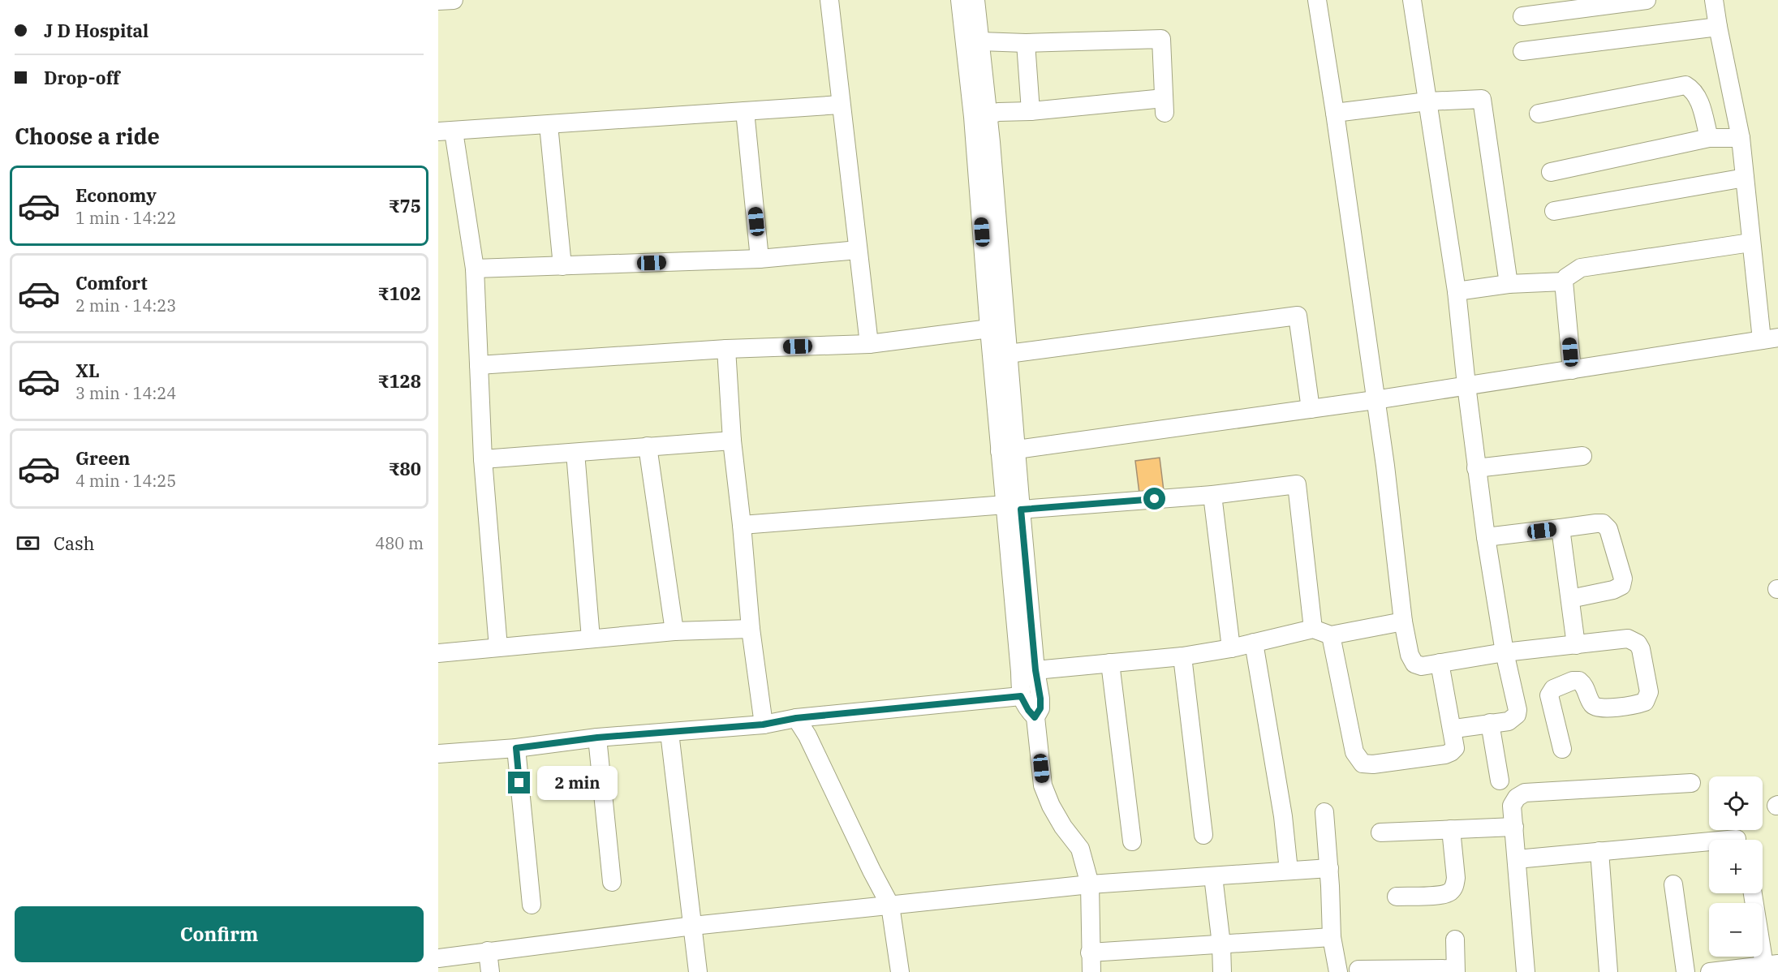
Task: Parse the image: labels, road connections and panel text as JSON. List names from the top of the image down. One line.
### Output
{"page":{"banner":["J D Hospital","Drop-off"],"heading":"Choose a ride","list":[{"name":"Economy","note":"1 min · 14:22","value":"₹75"},{"name":"Comfort","note":"2 min · 14:23","value":"₹102"},{"name":"XL","note":"3 min · 14:24","value":"₹128"},{"name":"Green","note":"4 min · 14:25","value":"₹80"}],"pay":["Cash","480 m"],"bubble":"2 min","map_buttons":["+","−"],"buttons":"Confirm"}}
